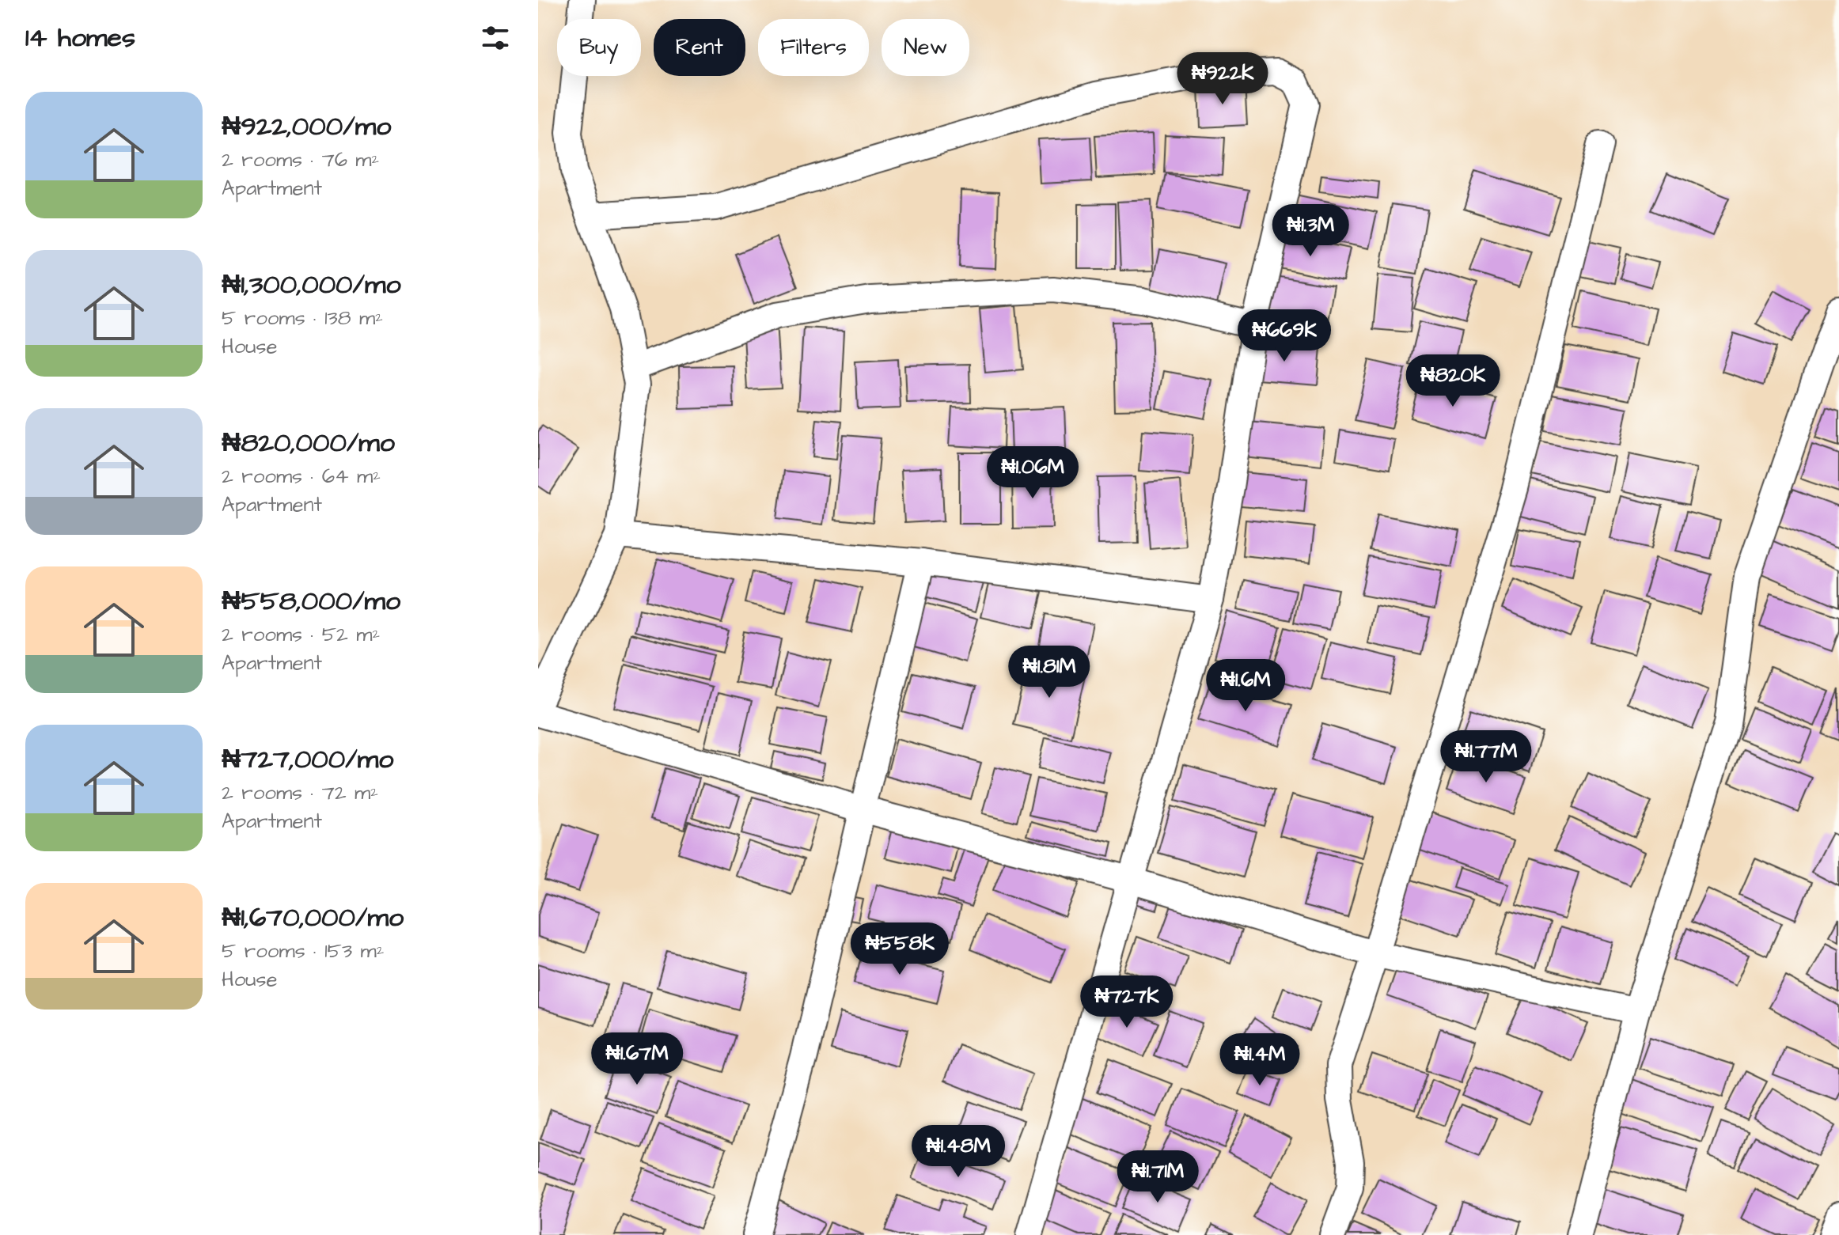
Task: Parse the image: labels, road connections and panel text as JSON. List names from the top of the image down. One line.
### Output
{"page":{"heading":"14 homes","chip":["Buy","Rent","Filters","New"],"price":["₦922K","₦1.3M","₦669K","₦820K","₦1.06M","₦1.81M","₦1.6M","₦1.77M","₦558K","₦727K","₦1.67M","₦1.4M","₦1.48M","₦1.71M"],"list":[{"name":"₦922,000/mo","note":"2 rooms · 76 m² · Apartment"},{"name":"₦1,300,000/mo","note":"5 rooms · 138 m² · House"},{"name":"₦820,000/mo","note":"2 rooms · 64 m² · Apartment"},{"name":"₦558,000/mo","note":"2 rooms · 52 m² · Apartment"},{"name":"₦727,000/mo","note":"2 rooms · 72 m² · Apartment"},{"name":"₦1,670,000/mo","note":"5 rooms · 153 m² · House"}]}}
